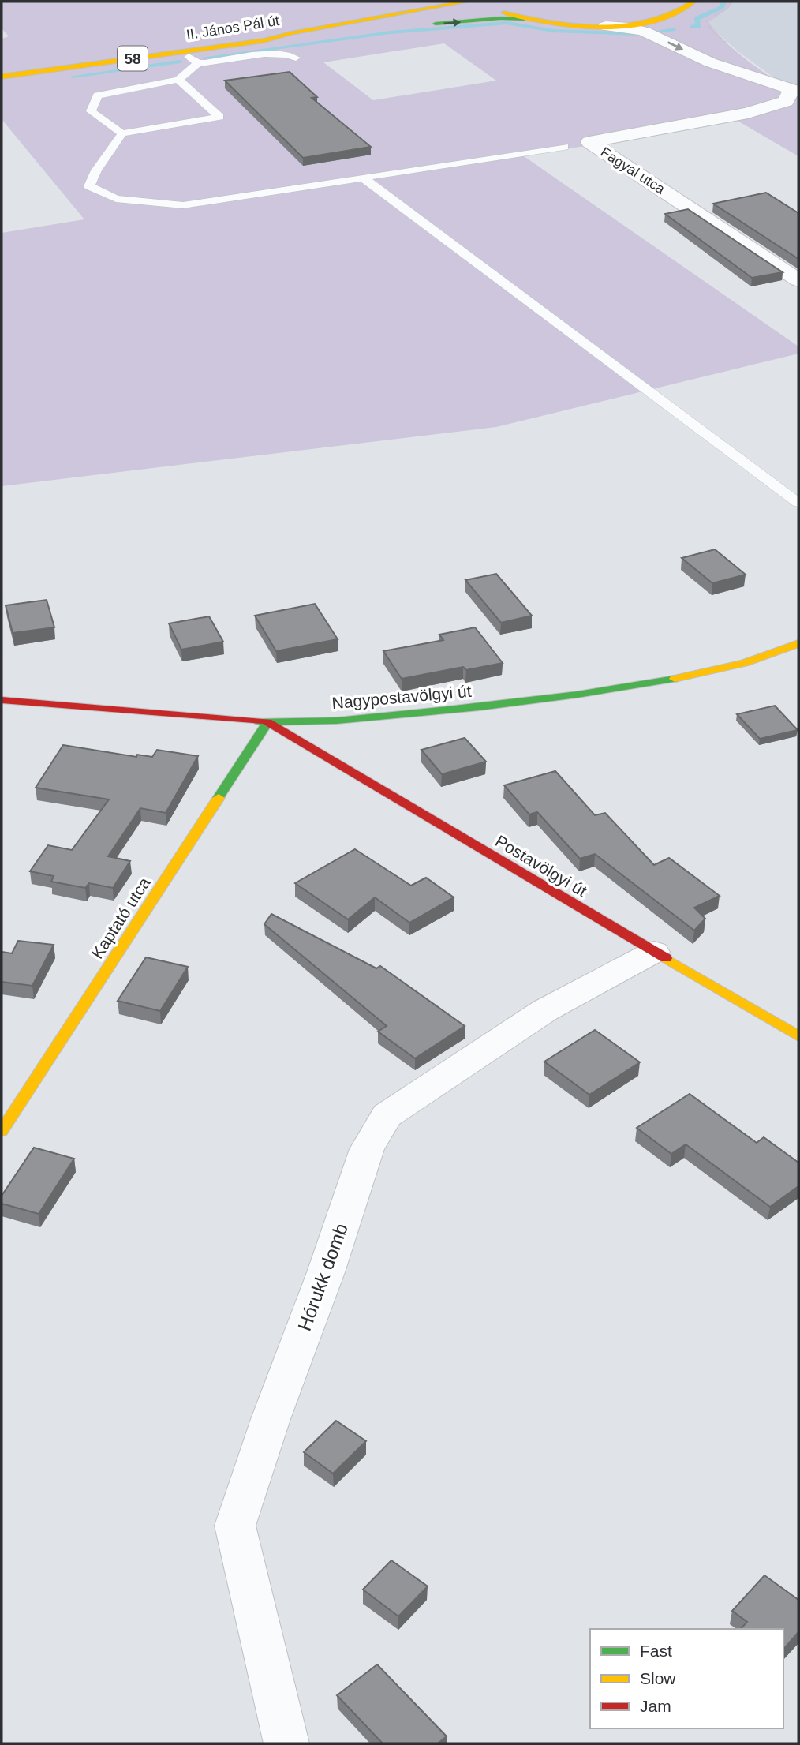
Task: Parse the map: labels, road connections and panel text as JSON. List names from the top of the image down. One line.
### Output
{"streets":{"street":["II. János Pál út","58","Fagyal utca","Nagypostavölgyi út","Postavölgyi út","Kaptató utca","Hórukk domb"]},"crossings":[["II. János Pál út","58"],["Nagypostavölgyi út","Postavölgyi út"],["Nagypostavölgyi út","Kaptató utca"],["Postavölgyi út","Kaptató utca"],["Postavölgyi út","Hórukk domb"]],"legend":["Fast","Slow","Jam"]}
